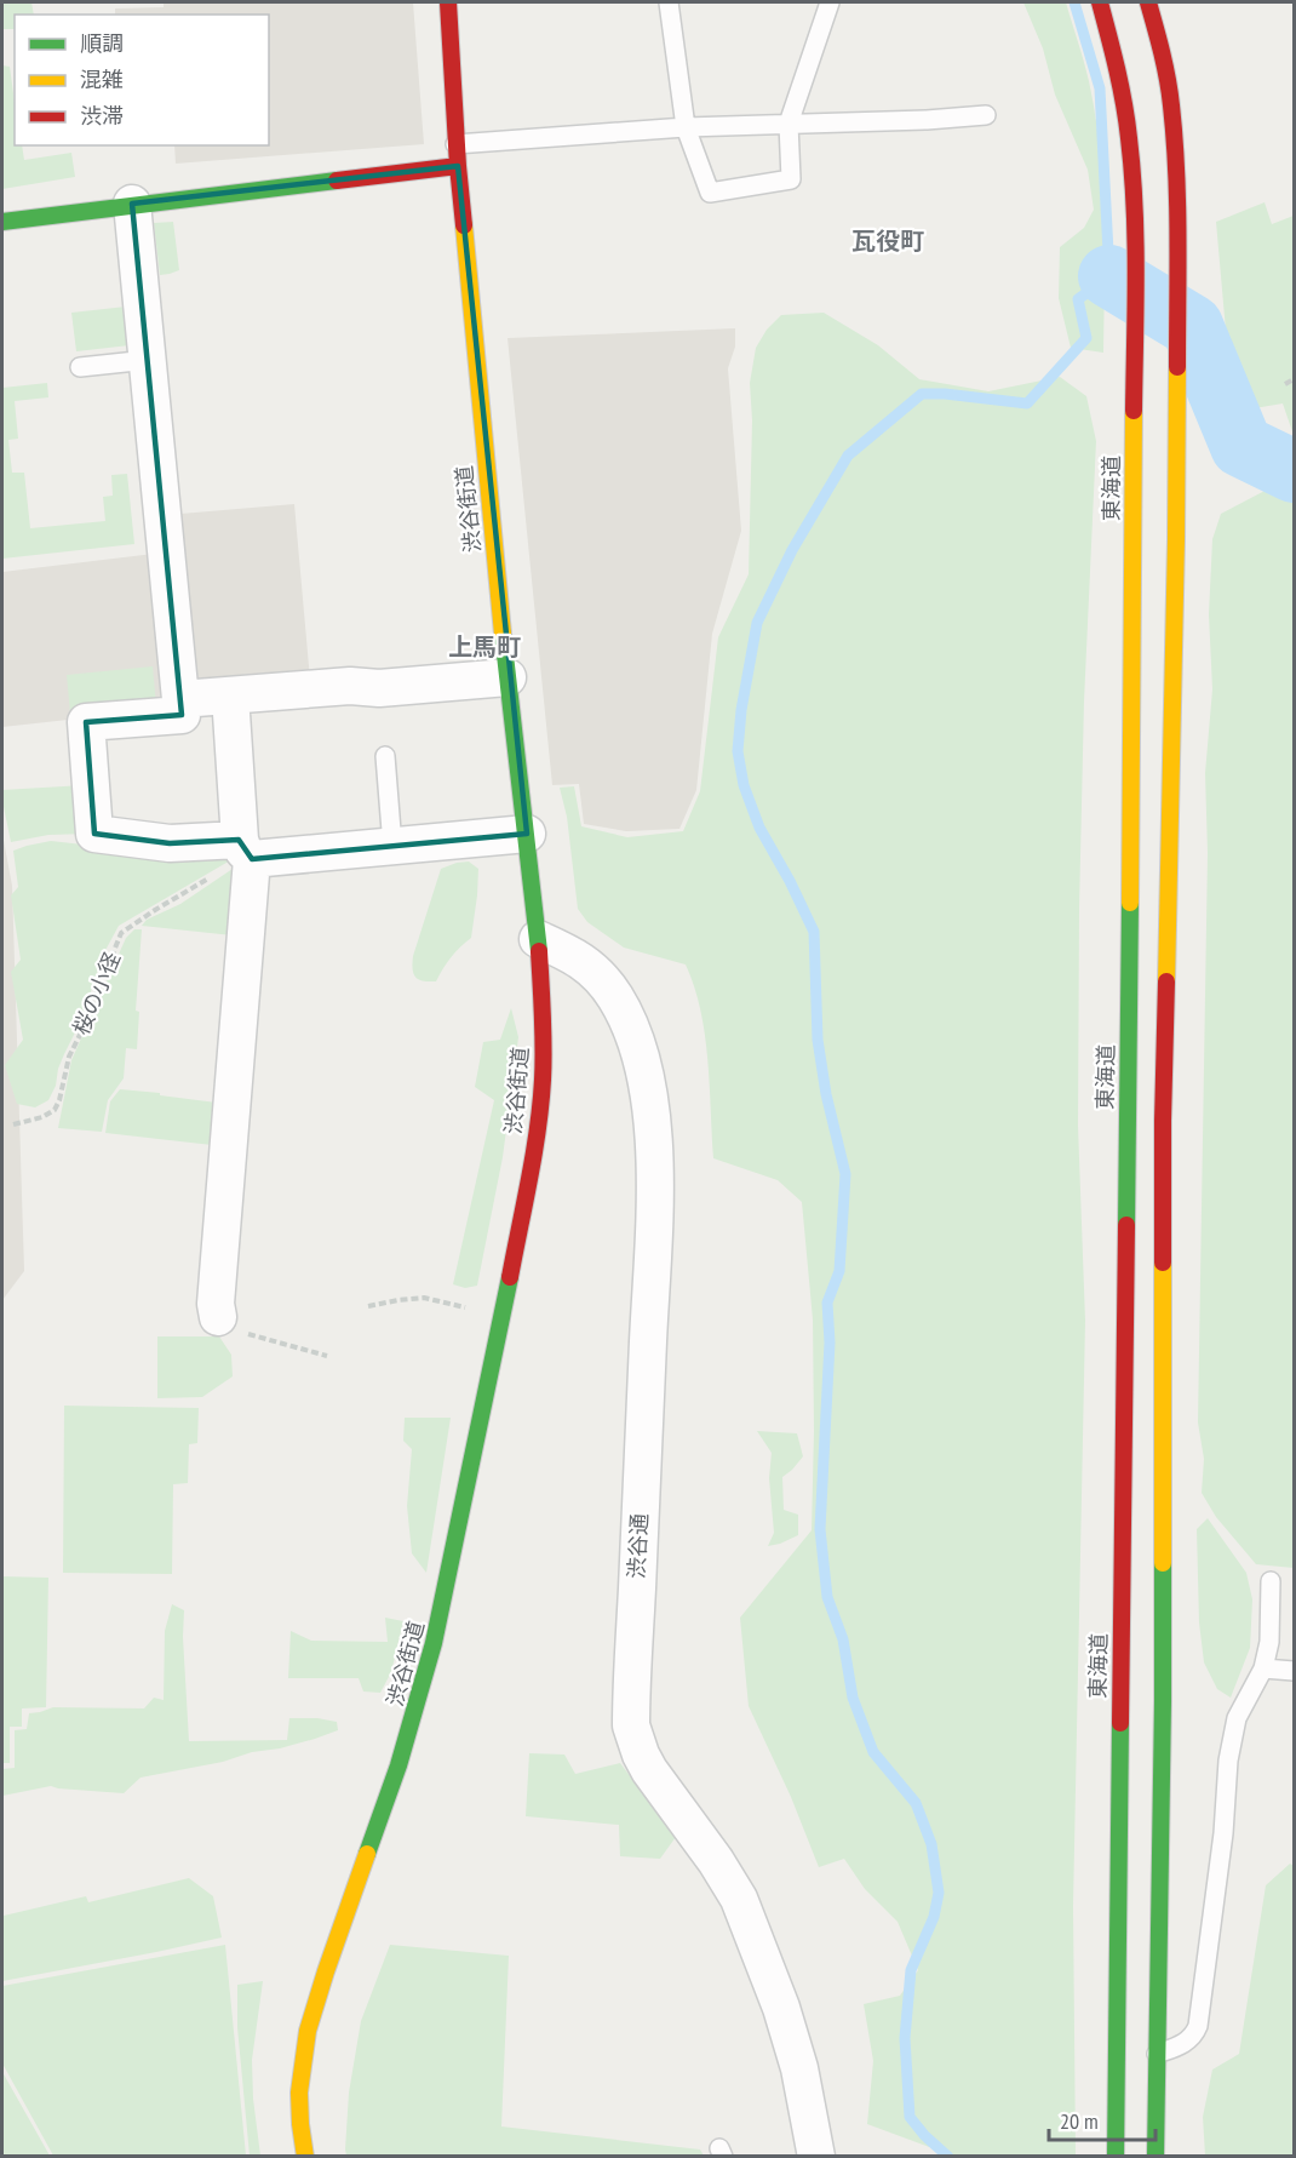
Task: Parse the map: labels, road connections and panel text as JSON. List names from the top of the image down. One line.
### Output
{"streets":{"main road":["東海道","渋谷街道"],"street":["渋谷通"],"path":["桜の小径"]},"crossings":[["渋谷街道","渋谷通"]],"districts":["瓦役町","上馬町"],"legend":["順調","混雑","渋滞"],"scale_bar":"20 m"}
